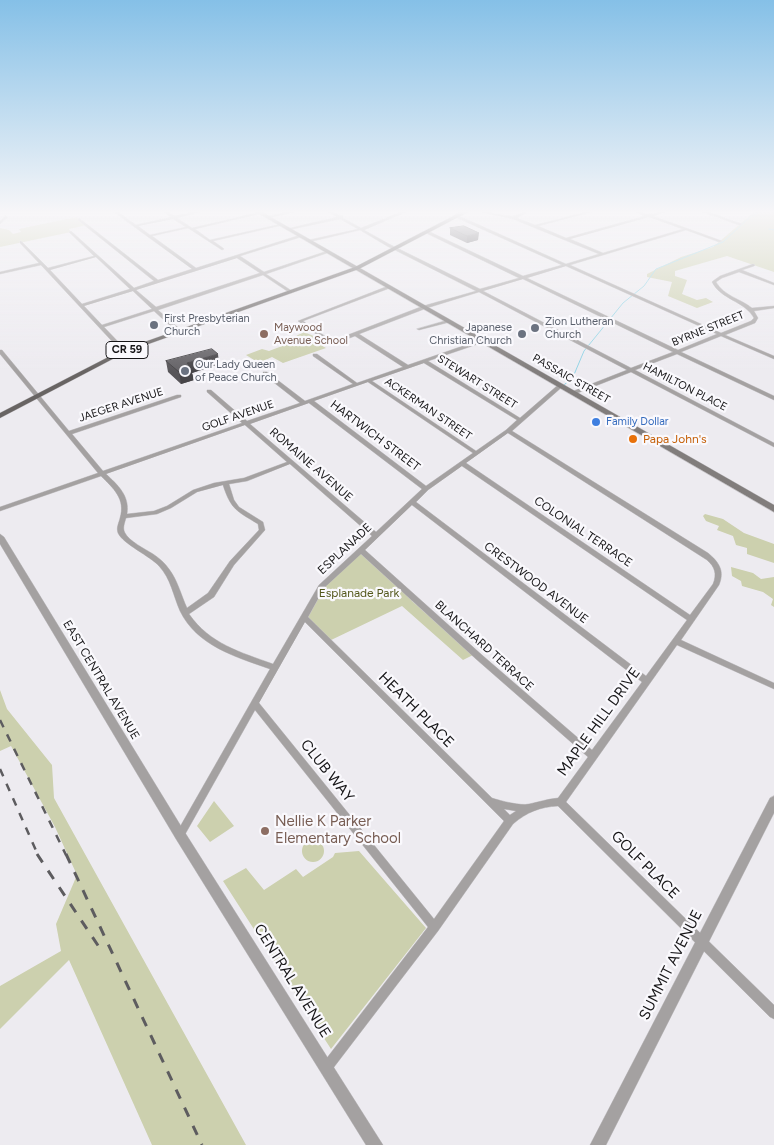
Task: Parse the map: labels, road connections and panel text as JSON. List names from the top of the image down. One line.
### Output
{"streets":{"main road":["CR 59","PASSAIC STREET"],"street":["BYRNE STREET","STEWART STREET","HAMILTON PLACE","JAEGER AVENUE","ACKERMAN STREET","GOLF AVENUE","HARTWICH STREET","ROMAINE AVENUE","COLONIAL TERRACE","ESPLANADE","CRESTWOOD AVENUE","BLANCHARD TERRACE","EAST CENTRAL AVENUE","HEATH PLACE","MAPLE HILL DRIVE","CLUB WAY","GOLF PLACE","SUMMIT AVENUE","CENTRAL AVENUE"]},"crossings":[["BYRNE STREET","PASSAIC STREET"],["BYRNE STREET","HAMILTON PLACE"],["CR 59","PASSAIC STREET"],["PASSAIC STREET","GOLF AVENUE"],["PASSAIC STREET","ESPLANADE"],["STEWART STREET","GOLF AVENUE"],["STEWART STREET","ESPLANADE"],["ACKERMAN STREET","GOLF AVENUE"],["ACKERMAN STREET","ESPLANADE"],["GOLF AVENUE","HARTWICH STREET"],["GOLF AVENUE","ROMAINE AVENUE"],["HARTWICH STREET","ESPLANADE"],["ROMAINE AVENUE","ESPLANADE"],["COLONIAL TERRACE","ESPLANADE"],["COLONIAL TERRACE","MAPLE HILL DRIVE"],["ESPLANADE","CRESTWOOD AVENUE"],["ESPLANADE","BLANCHARD TERRACE"],["ESPLANADE","EAST CENTRAL AVENUE"],["ESPLANADE","HEATH PLACE"],["ESPLANADE","MAPLE HILL DRIVE"],["ESPLANADE","CLUB WAY"],["ESPLANADE","CENTRAL AVENUE"],["CRESTWOOD AVENUE","MAPLE HILL DRIVE"],["BLANCHARD TERRACE","MAPLE HILL DRIVE"],["EAST CENTRAL AVENUE","CENTRAL AVENUE"],["MAPLE HILL DRIVE","GOLF PLACE"],["GOLF PLACE","SUMMIT AVENUE"]],"parks":["Esplanade Park"],"places":["First Presbyterian Church","Zion Lutheran Church","Maywood Avenue School","Japanese Christian Church","Our Lady Queen of Peace Church","Family Dollar","Papa John's","Nellie K Parker Elementary School"]}
